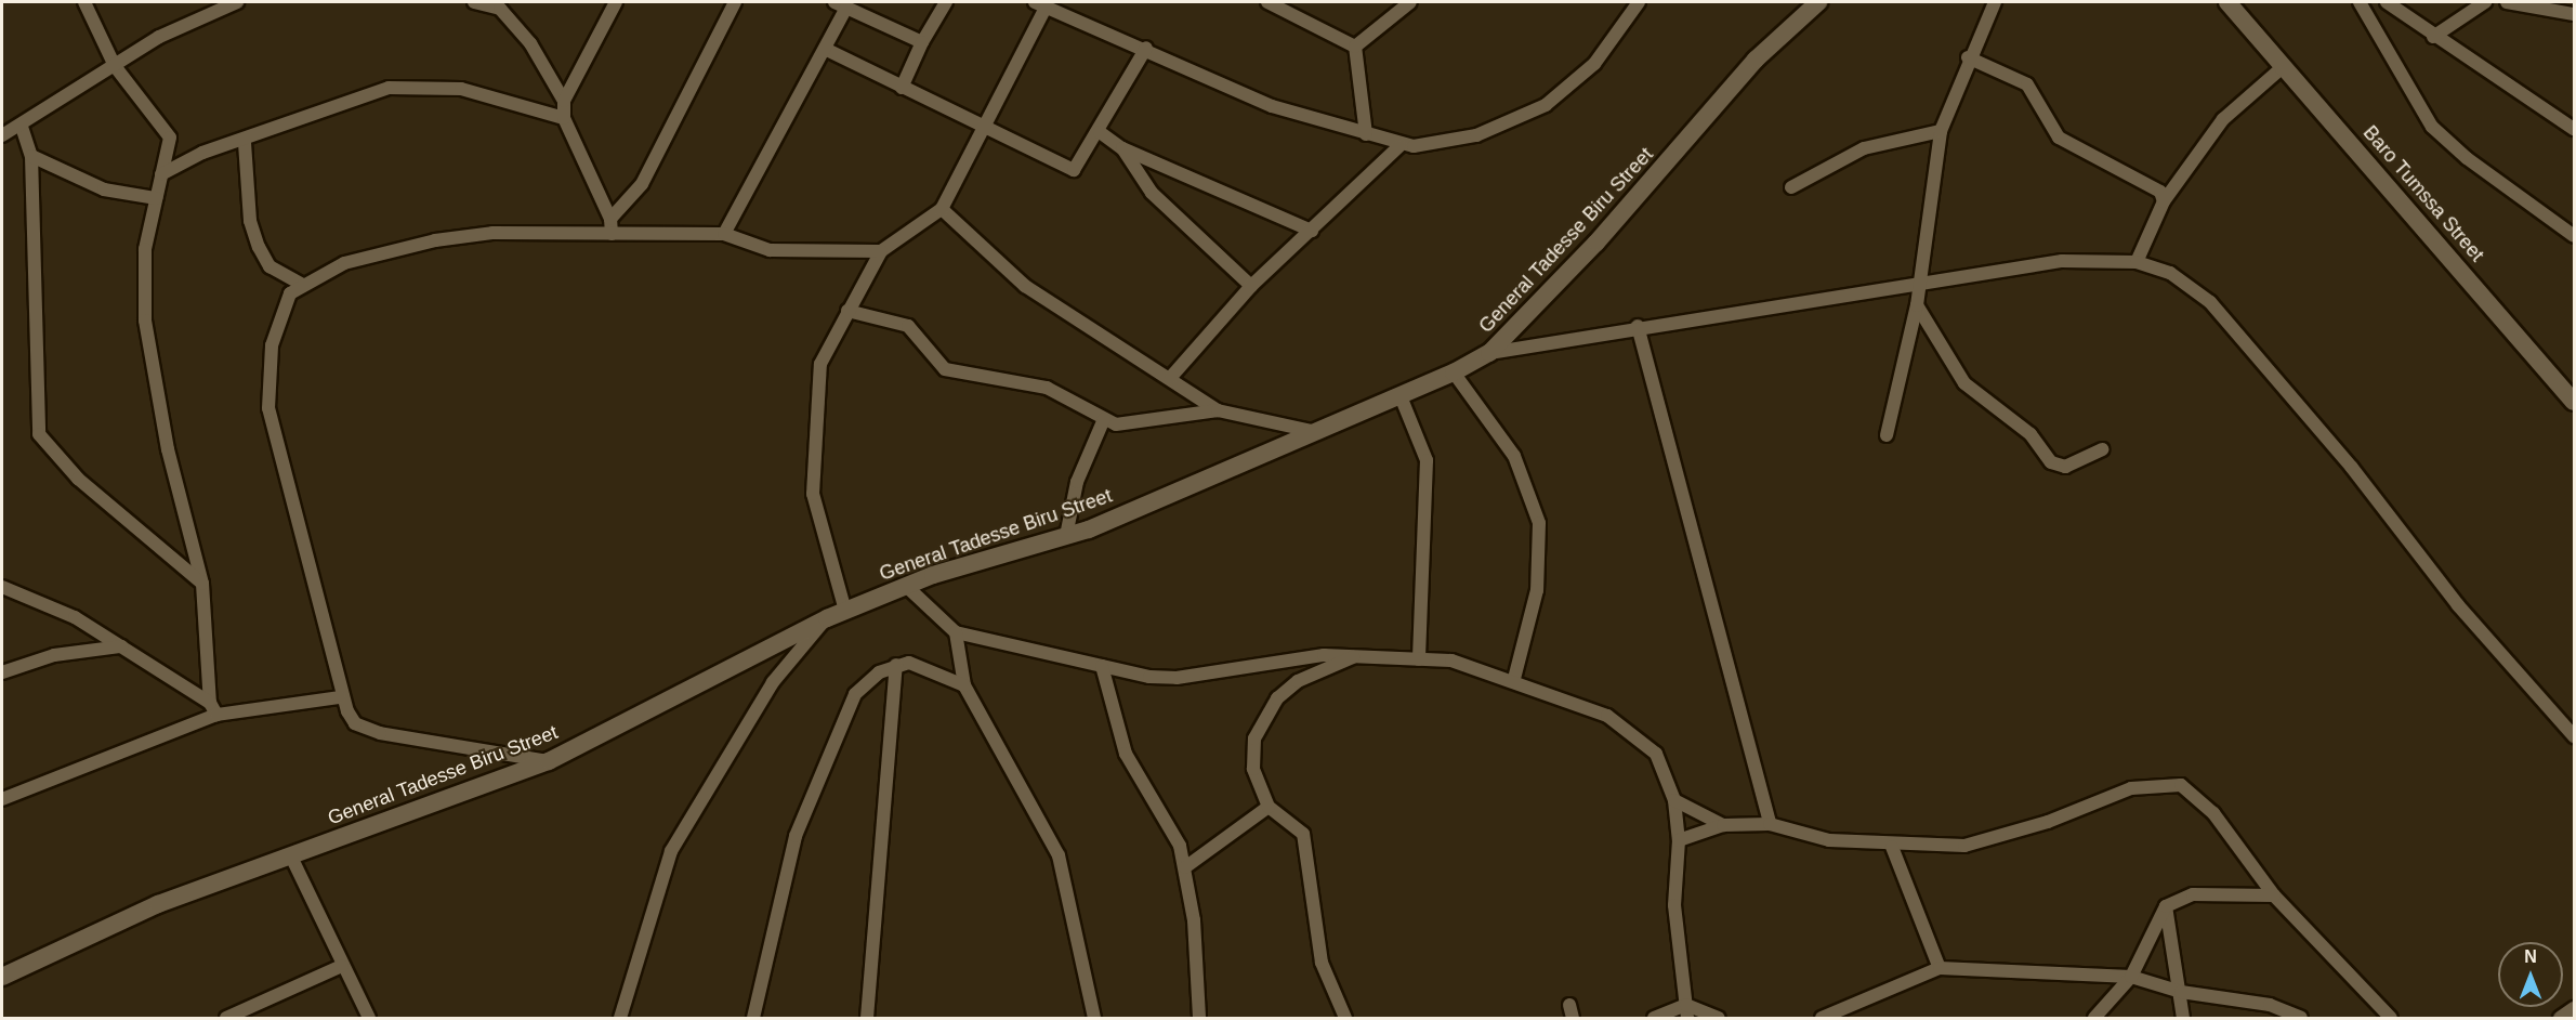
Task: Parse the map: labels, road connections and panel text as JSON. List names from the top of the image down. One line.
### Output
{"streets":{"street":["Baro Tumssa Street","General Tadesse Biru Street"]},"north":"top"}
